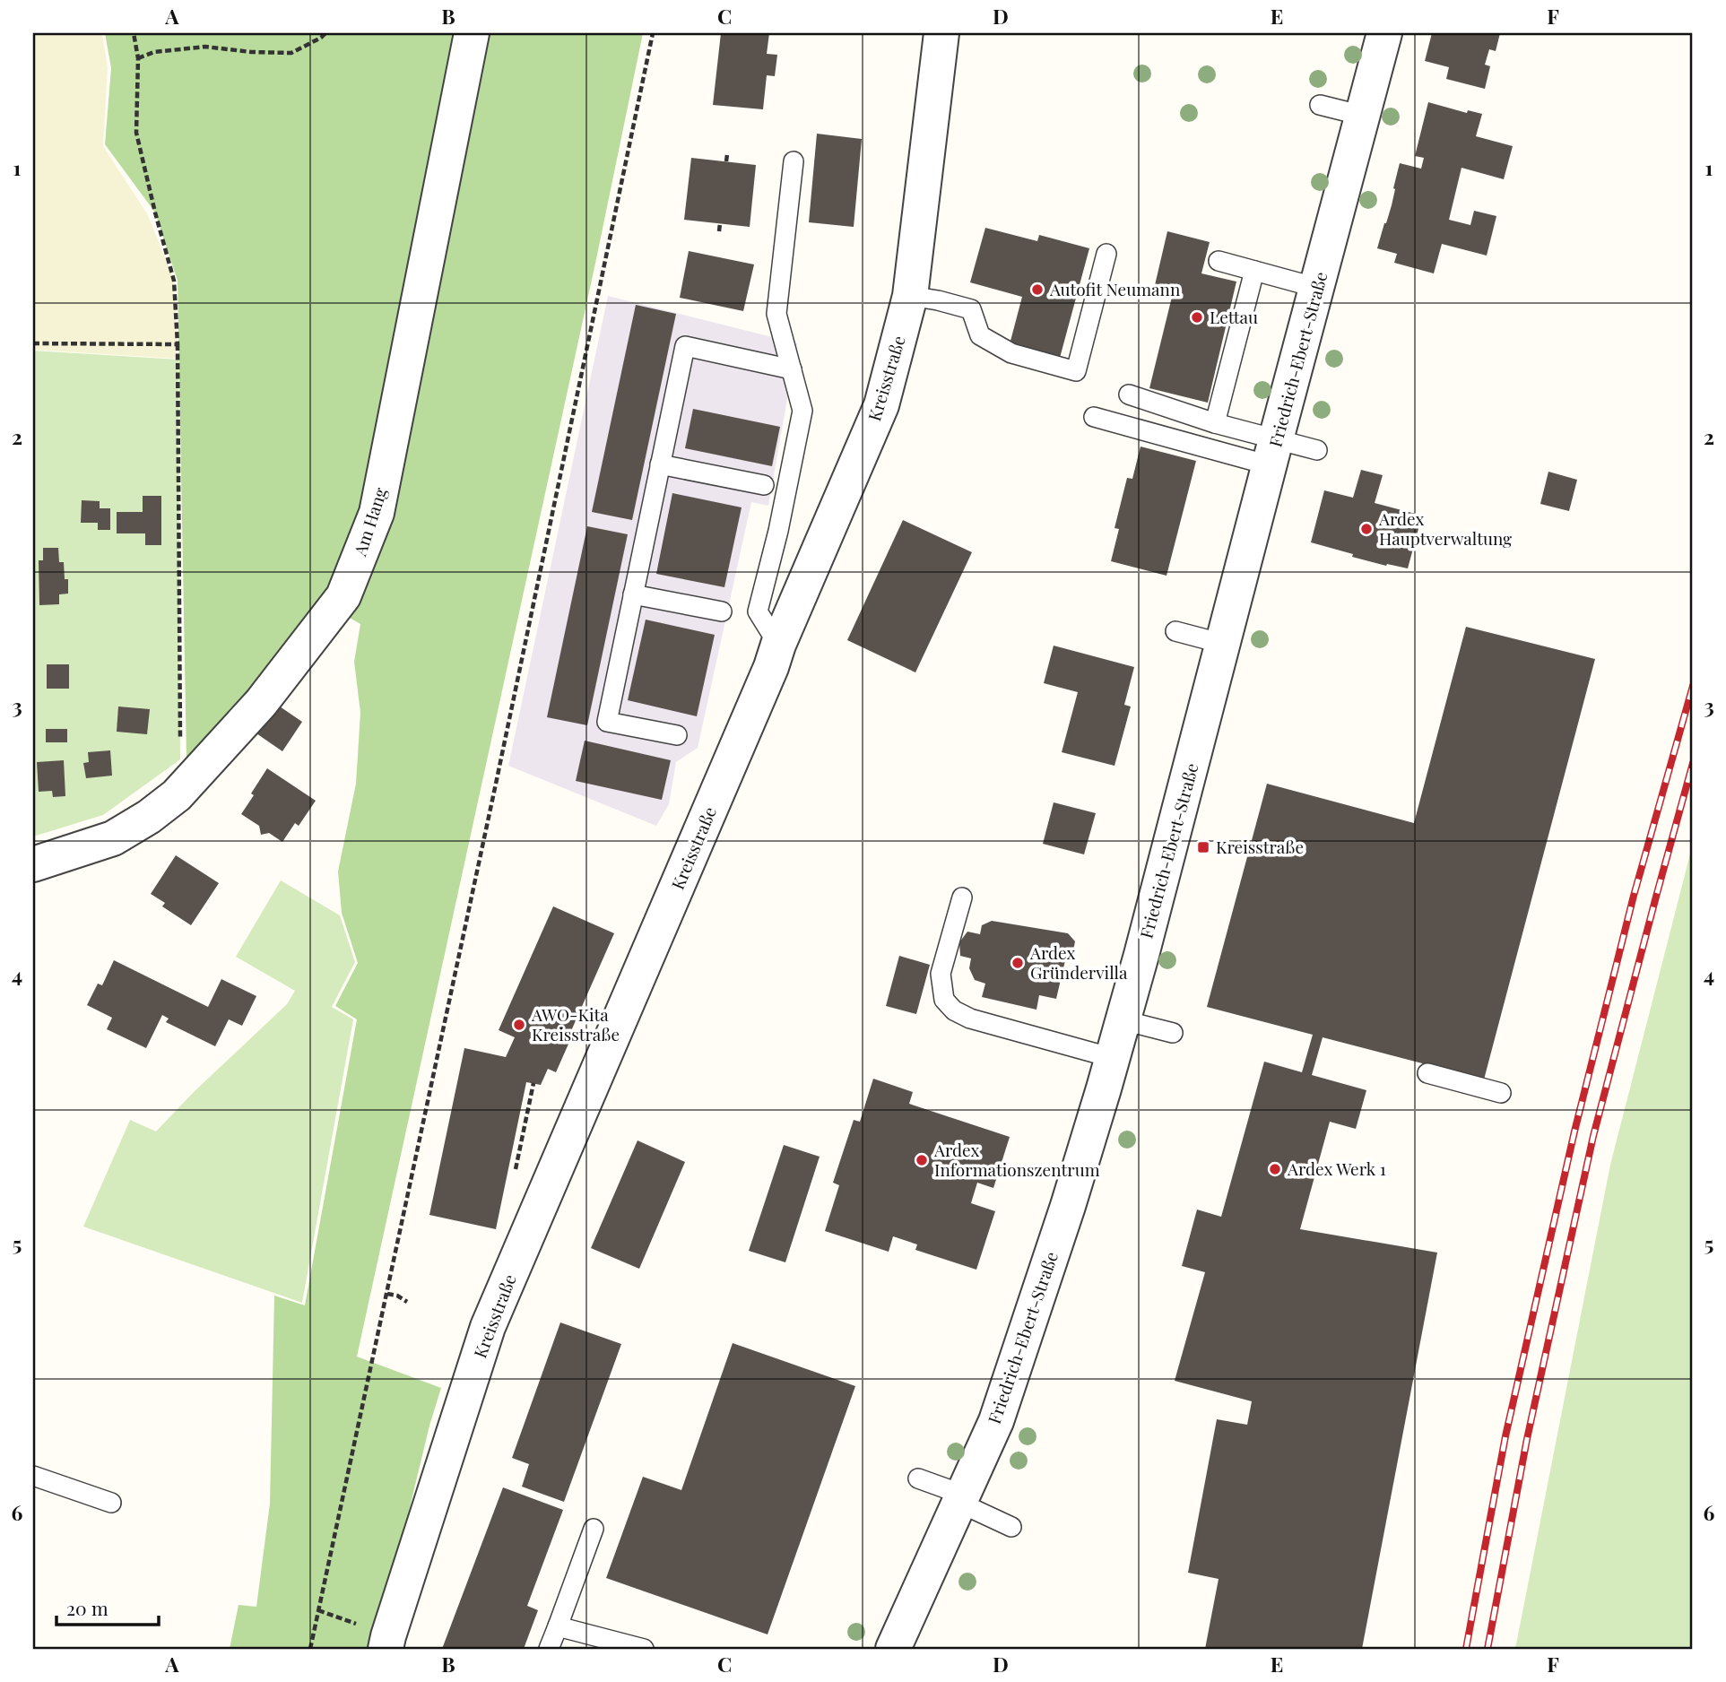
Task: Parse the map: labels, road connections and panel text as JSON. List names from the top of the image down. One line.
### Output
{"streets":{"street":["Friedrich-Ebert-Straße","Kreisstraße","Am Hang"]},"places":{"other":["Autofit Neumann","Lettau","Ardex Hauptverwaltung","Ardex Gründervilla","AWO-Kita Kreisstraße","Ardex Informationszentrum","Ardex Werk 1"],"transit":["Kreisstraße"]},"scale_bar":"20 m","grid":{"columns":["A","B","C","D","E","F"],"rows":["1","2","3","4","5","6"]}}
